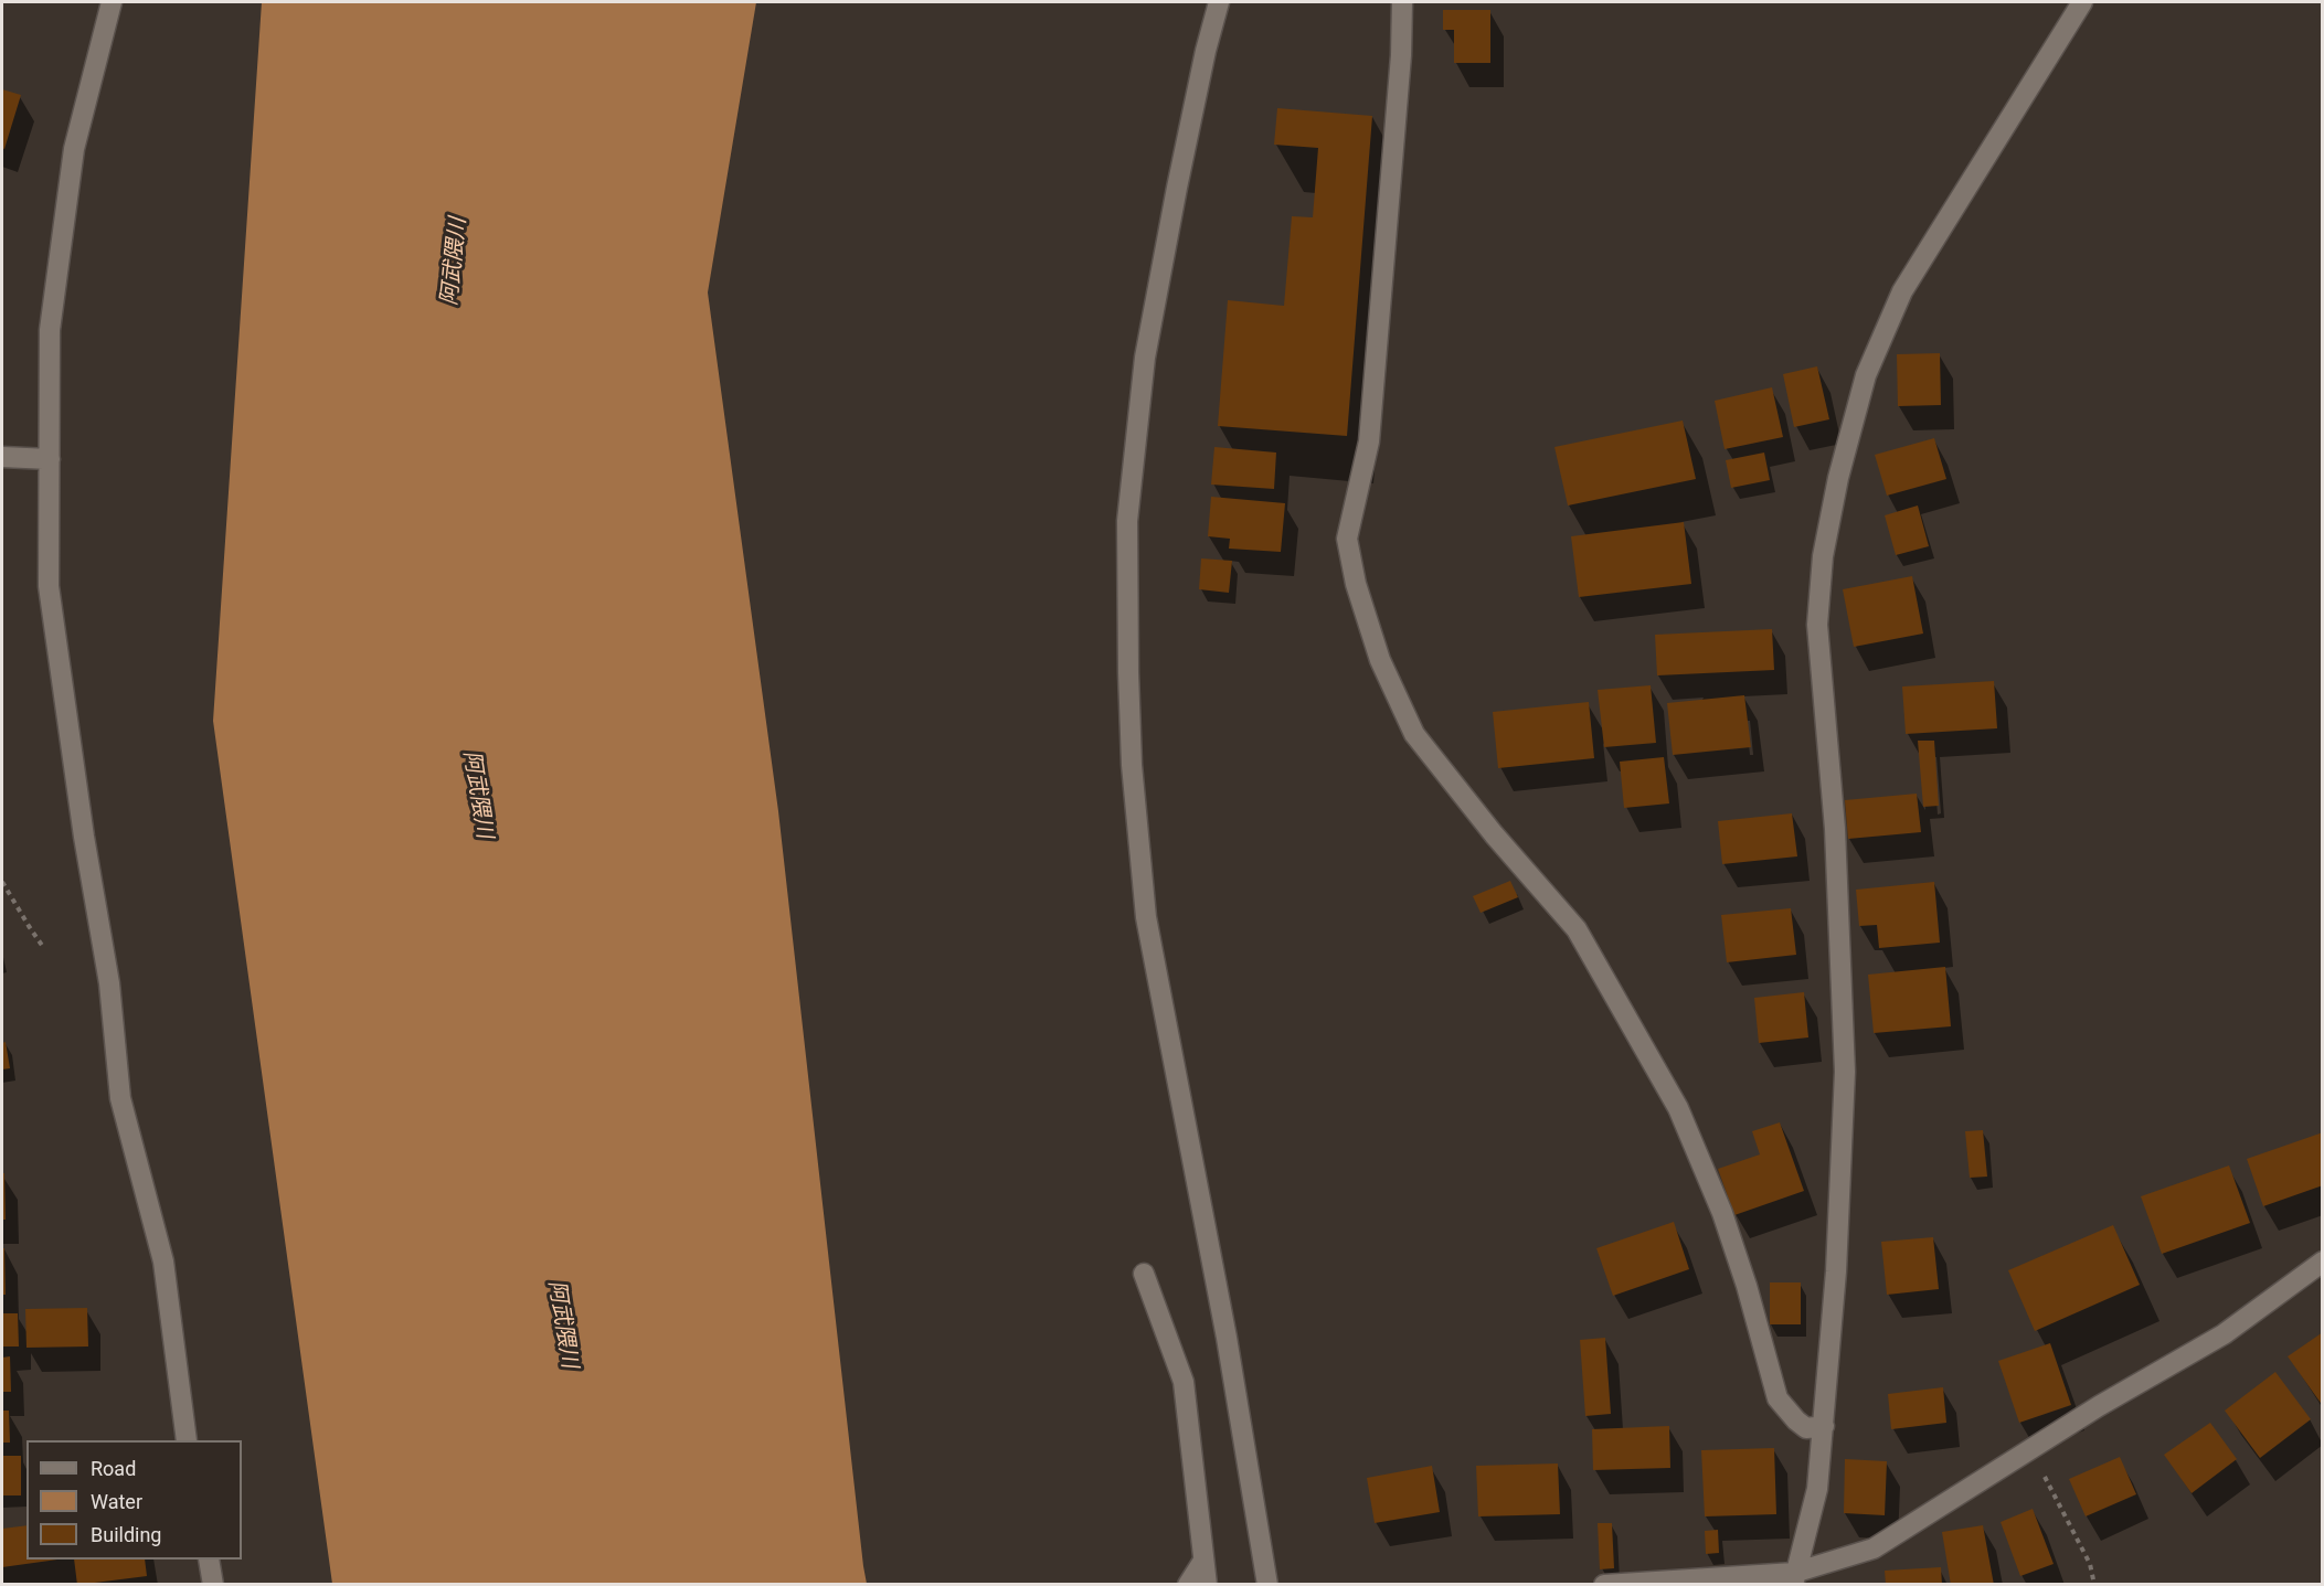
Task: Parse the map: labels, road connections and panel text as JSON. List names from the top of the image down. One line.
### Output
{"water":["阿武隈川"],"legend":["Road","Water","Building"]}
